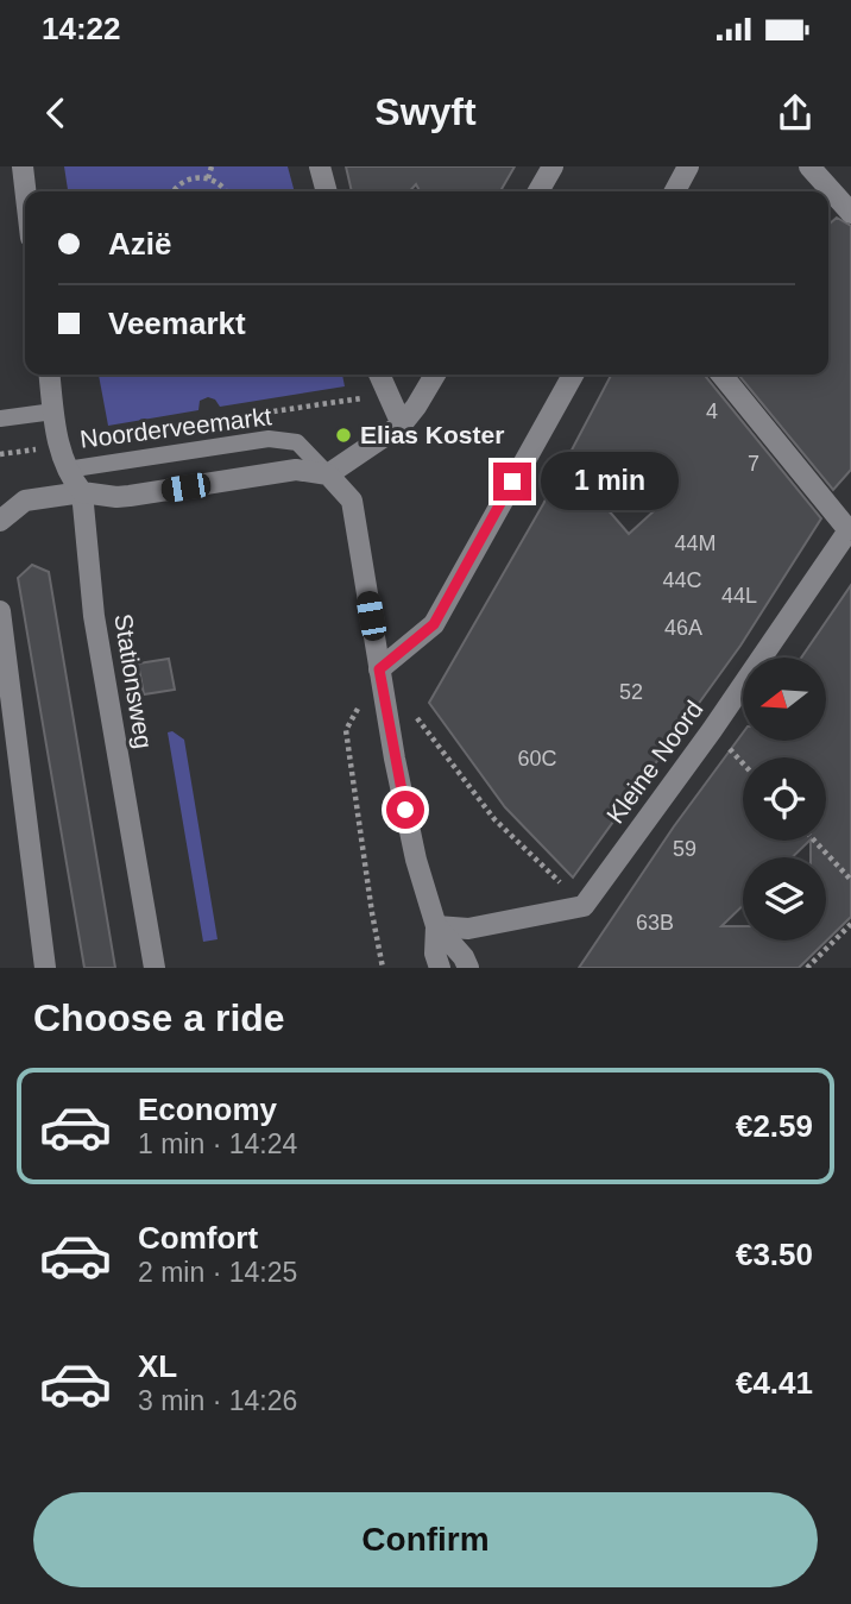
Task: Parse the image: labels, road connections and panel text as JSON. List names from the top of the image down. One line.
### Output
{"streets":{"street":["Noorderveemarkt","Stationsweg","Kleine Noord"]},"crossings":[["Noorderveemarkt","Stationsweg"]],"places":["Elias Koster"],"house_numbers":["4","7","44M","44C","44L","46A","52","60C","59","63B"],"north":"left","page":{"status":"14:22","header":"Swyft","banner":["Azië","Veemarkt"],"bubble":"1 min","heading":"Choose a ride","list":[{"name":"Economy","note":"1 min · 14:24","value":"€2.59"},{"name":"Comfort","note":"2 min · 14:25","value":"€3.50"},{"name":"XL","note":"3 min · 14:26","value":"€4.41"}],"buttons":"Confirm"}}
